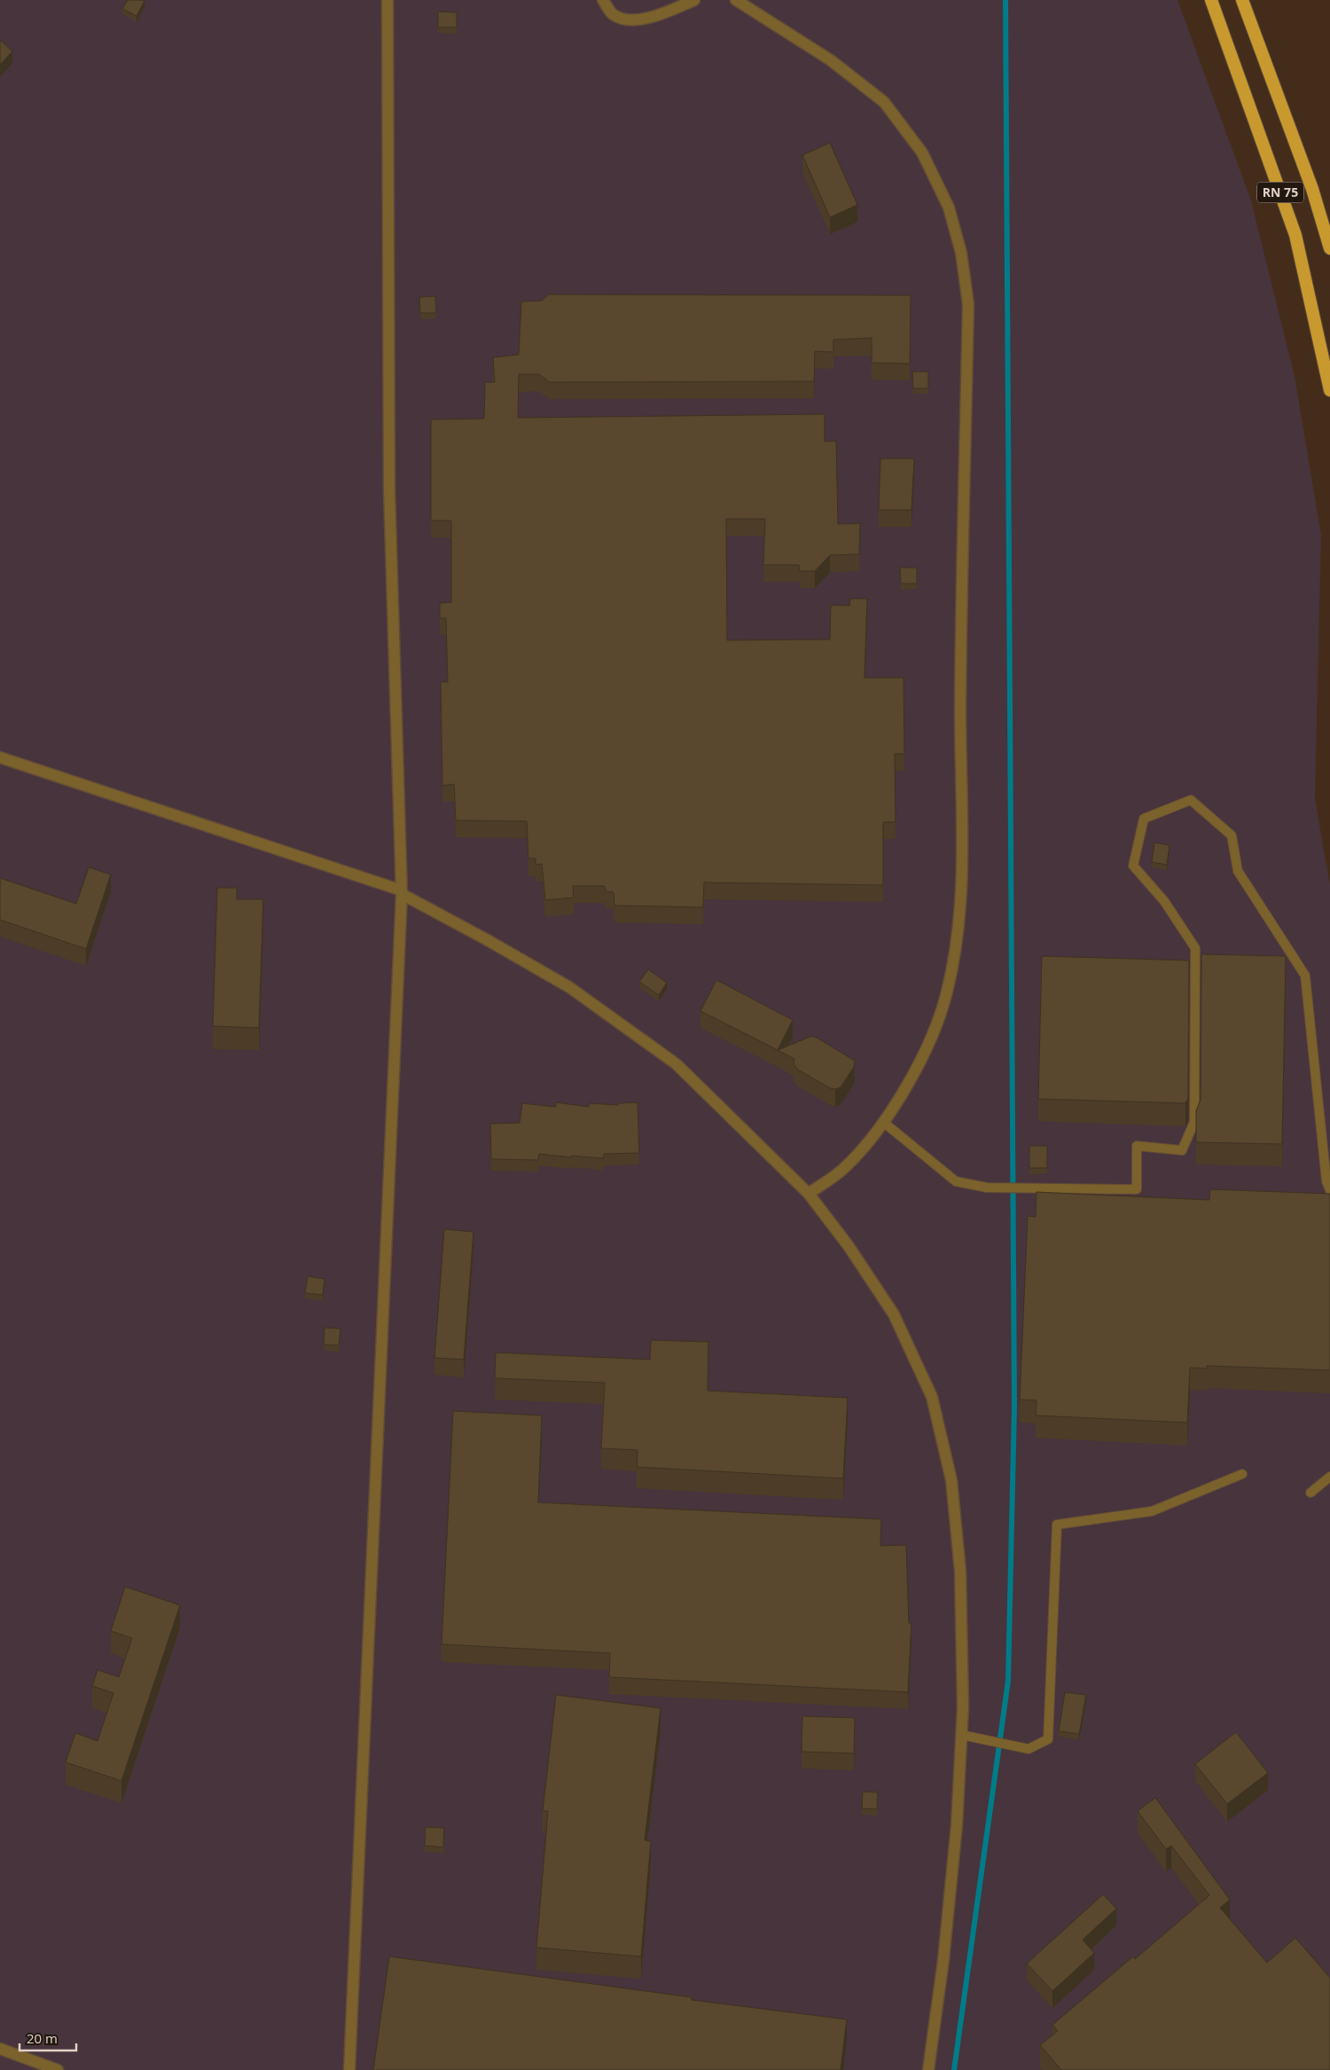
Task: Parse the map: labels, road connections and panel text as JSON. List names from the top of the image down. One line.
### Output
{"streets":{"highway":["RN 75"]},"scale_bar":"20 m"}
